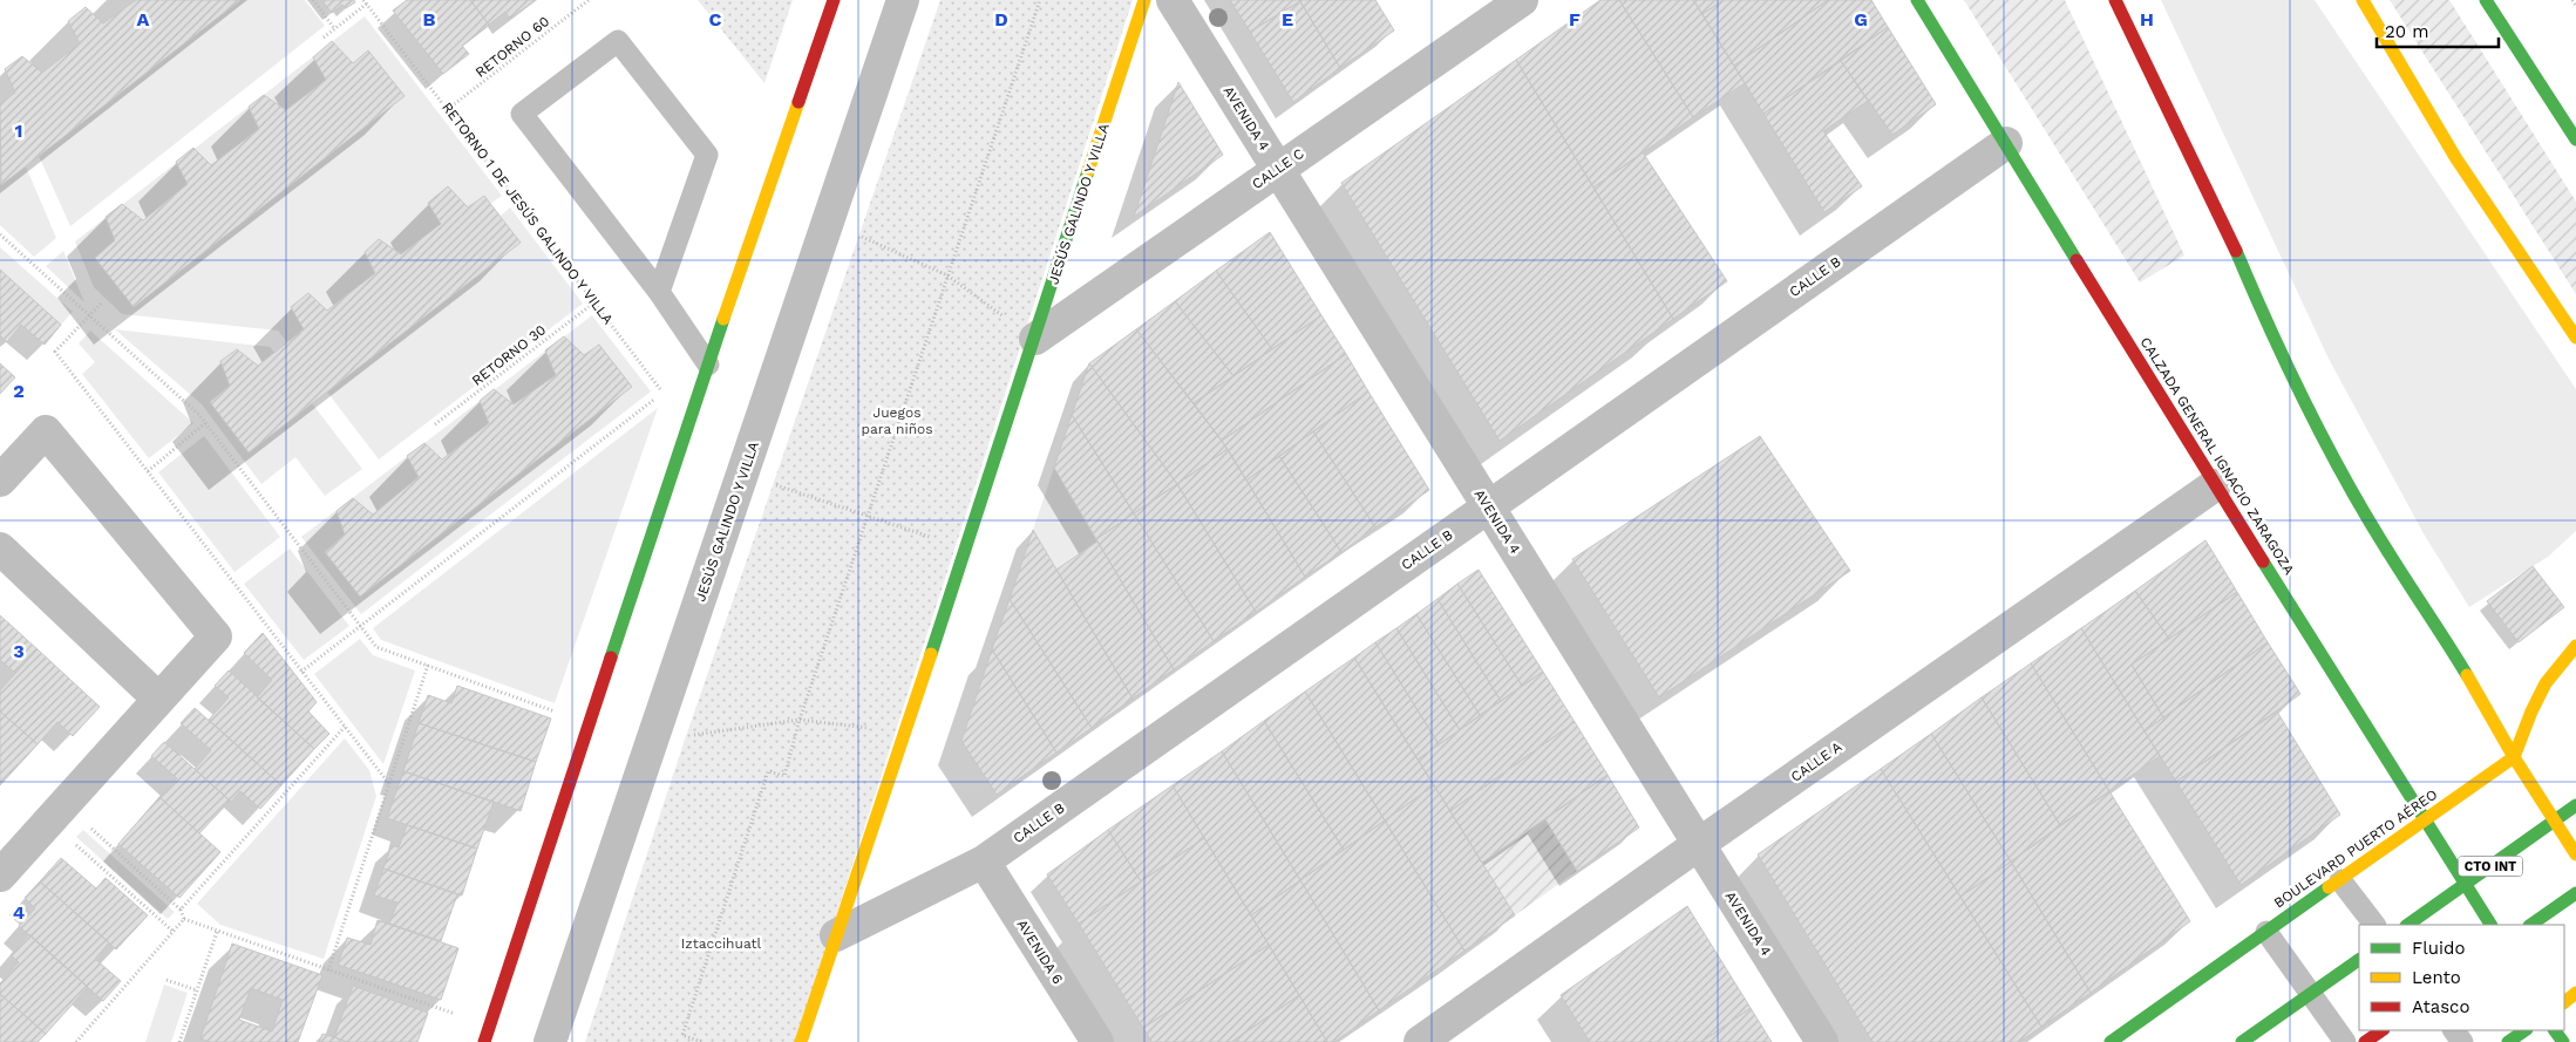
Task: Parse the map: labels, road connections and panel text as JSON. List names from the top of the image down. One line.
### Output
{"streets":{"main road":["JESÚS GALINDO Y VILLA","CALZADA GENERAL IGNACIO ZARAGOZA","BOULEVARD PUERTO AÉREO","CTO INT"],"street":["AVENIDA 4","CALLE C","CALLE B","CALLE A","AVENIDA 6"],"path":["RETORNO 60","RETORNO 1 DE JESÚS GALINDO Y VILLA","RETORNO 30"]},"crossings":[["RETORNO 60","RETORNO 1 DE JESÚS GALINDO Y VILLA"],["AVENIDA 4","CALLE C"],["AVENIDA 4","CALLE B"],["AVENIDA 4","CALLE A"],["CALLE C","JESÚS GALINDO Y VILLA"],["JESÚS GALINDO Y VILLA","CALLE B"],["RETORNO 1 DE JESÚS GALINDO Y VILLA","RETORNO 30"],["CALLE B","CALZADA GENERAL IGNACIO ZARAGOZA"],["CALLE B","AVENIDA 6"],["CALZADA GENERAL IGNACIO ZARAGOZA","CALLE A"],["CALZADA GENERAL IGNACIO ZARAGOZA","BOULEVARD PUERTO AÉREO"]],"parks":["Juegos para niños","Iztaccihuatl"],"legend":["Fluido","Lento","Atasco"],"scale_bar":"20 m","grid":{"columns":["A","B","C","D","E","F","G","H"],"rows":["1","2","3","4"]}}
